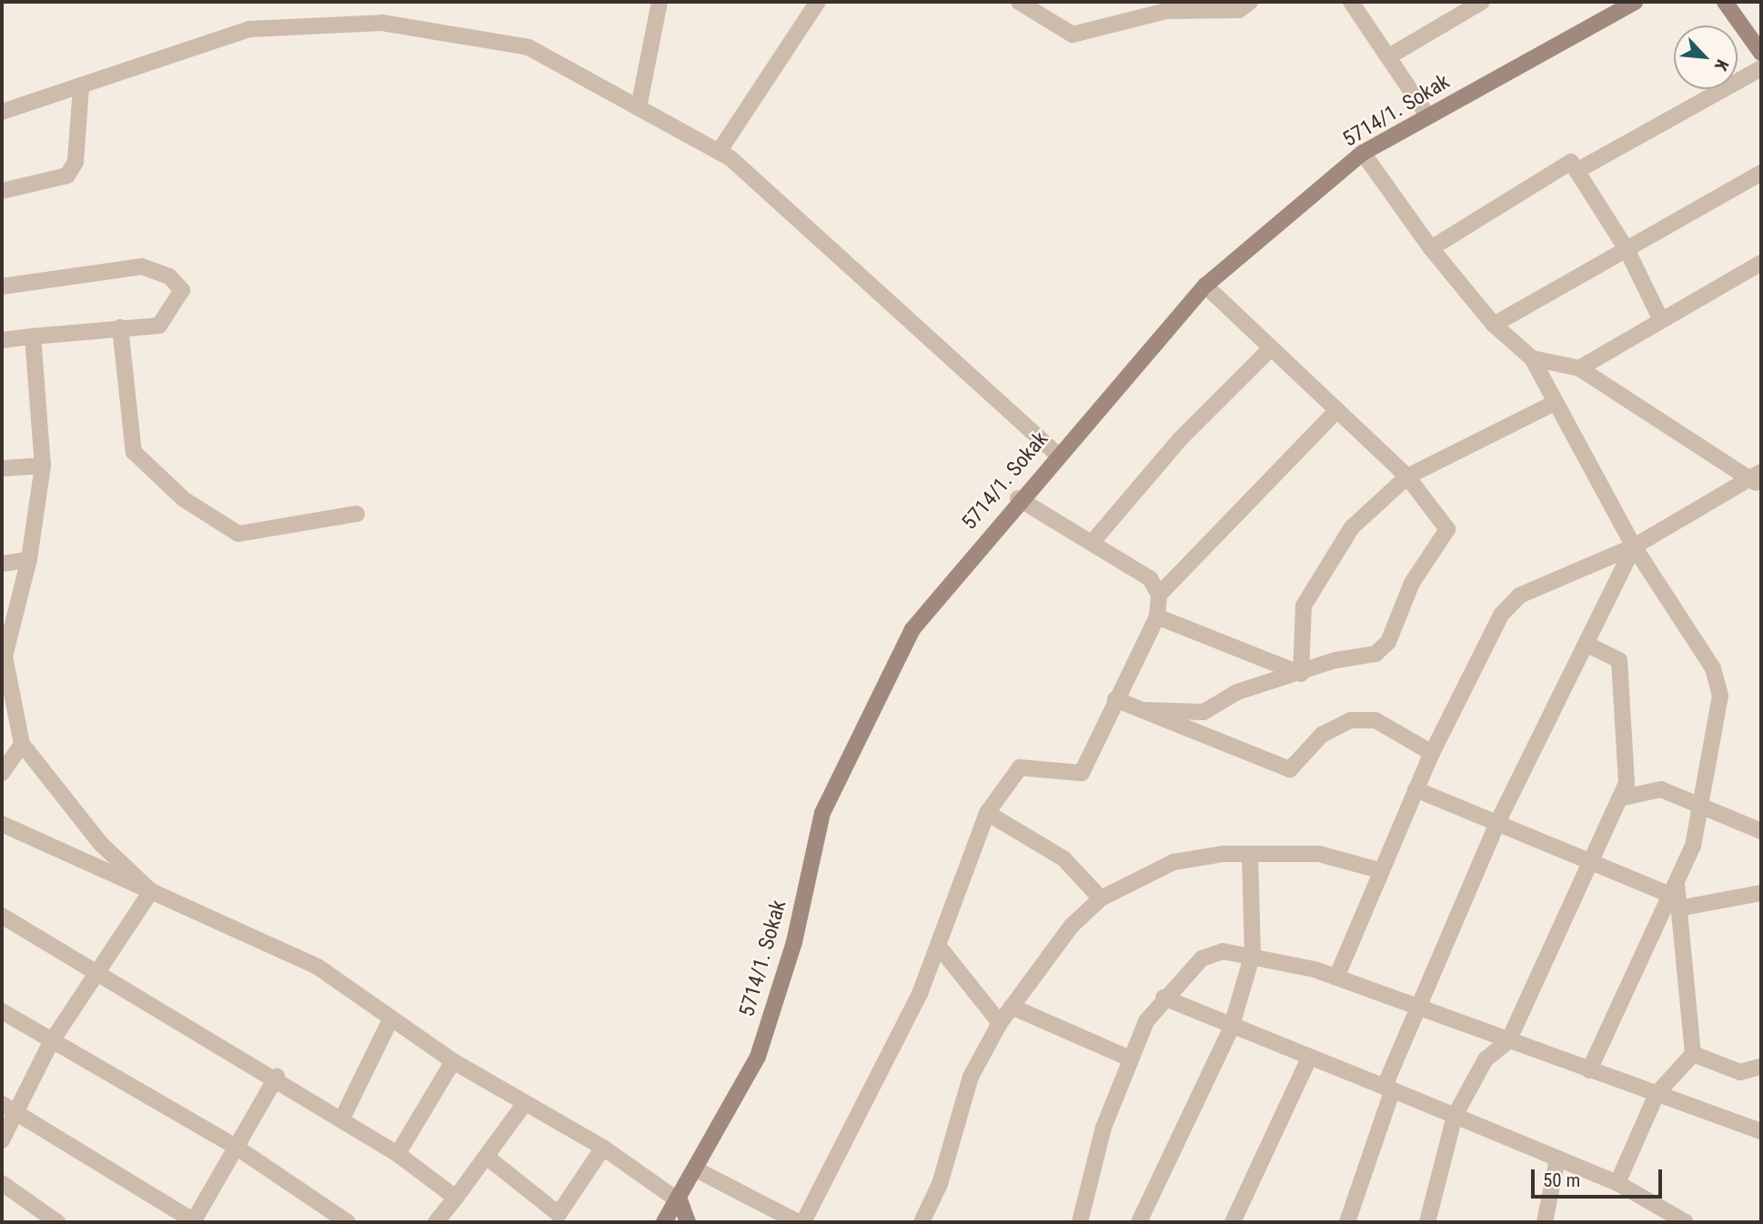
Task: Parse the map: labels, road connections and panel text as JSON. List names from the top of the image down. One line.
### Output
{"streets":{"main road":["5714/1. Sokak"]},"scale_bar":"50 m","north":"bottom right"}
